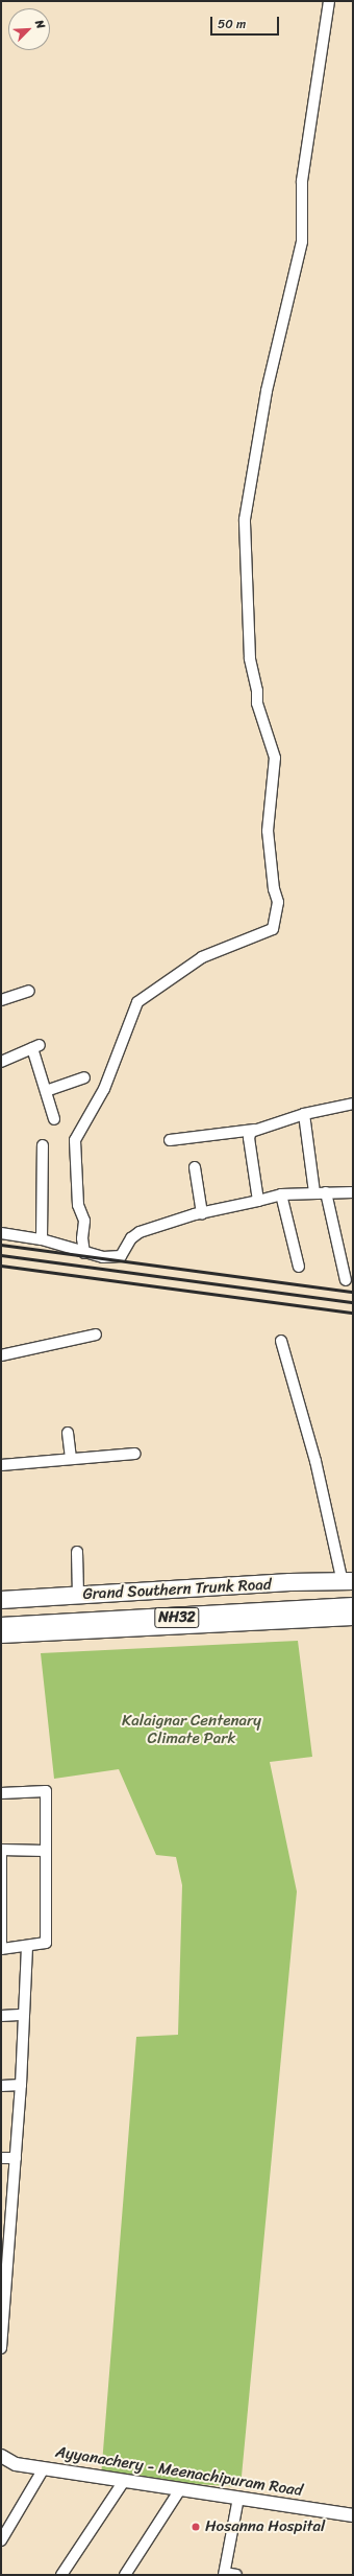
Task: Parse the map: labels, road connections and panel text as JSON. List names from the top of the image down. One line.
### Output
{"streets":{"highway":["Grand Southern Trunk Road","NH32"],"street":["Ayyanachery - Meenachipuram Road"]},"parks":["Kalaignar Centenary Climate Park"],"places":["Hosanna Hospital"],"scale_bar":"50 m","north":"top right"}
